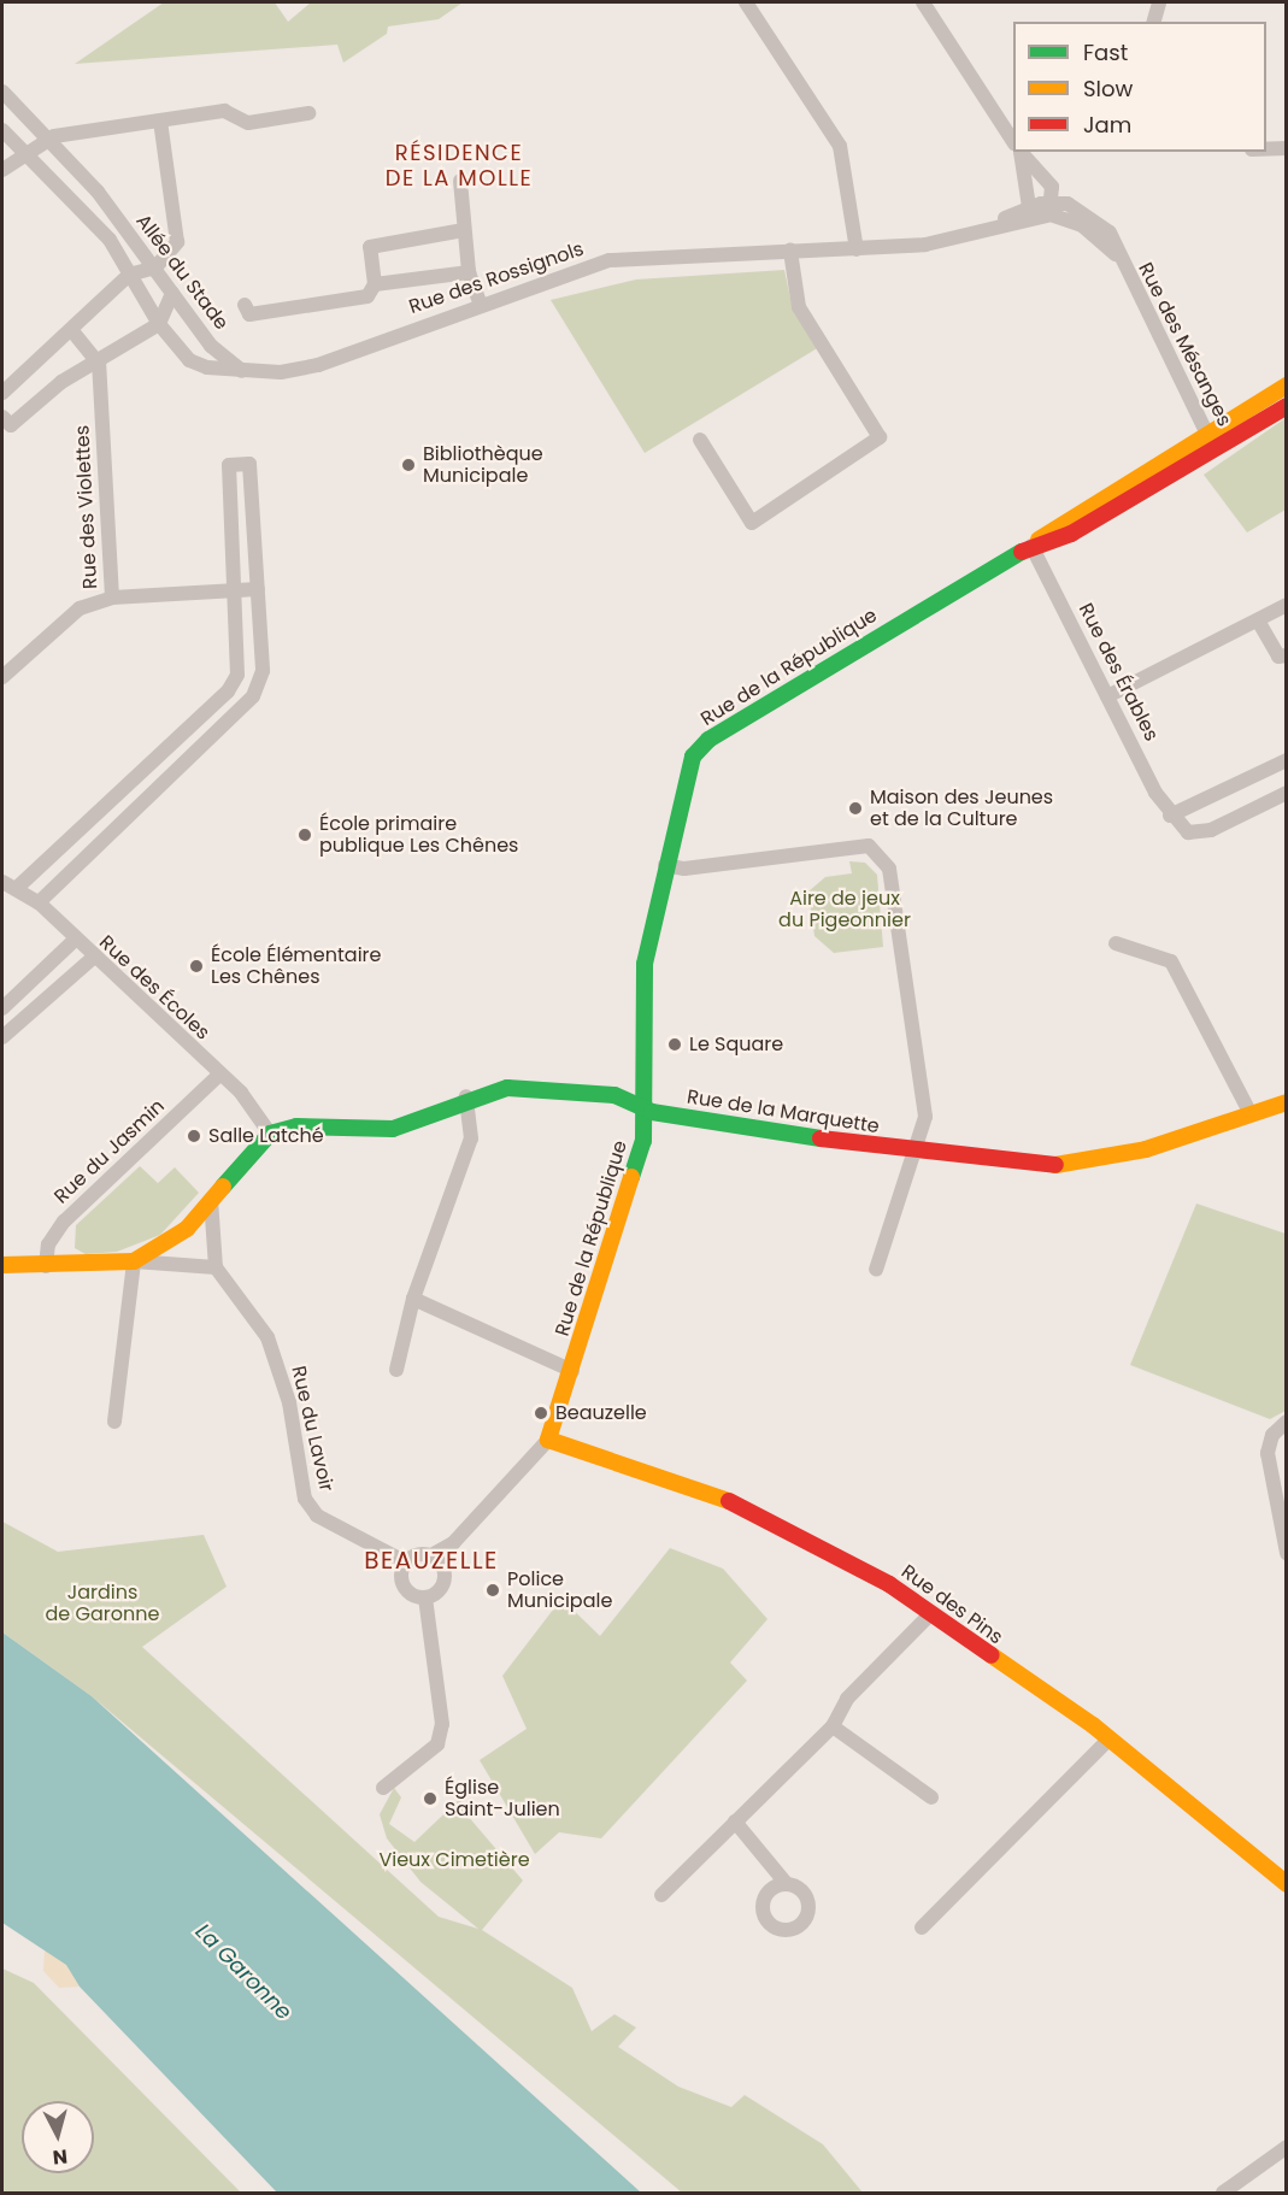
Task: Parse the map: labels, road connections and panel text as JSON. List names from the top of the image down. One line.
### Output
{"streets":{"street":["Allée du Stade","Rue des Rossignols","Rue des Mésanges","Rue des Violettes","Rue de la République","Rue des Érables","Rue des Écoles","Rue de la Marquette","Rue du Jasmin","Rue du Lavoir","Rue des Pins"]},"crossings":[["Allée du Stade","Rue des Rossignols"],["Rue des Rossignols","Rue des Mésanges"],["Rue des Mésanges","Rue de la République"],["Rue de la République","Rue des Érables"],["Rue de la République","Rue de la Marquette"],["Rue de la République","Rue des Pins"],["Rue des Écoles","Rue de la Marquette"],["Rue des Écoles","Rue du Jasmin"]],"districts":["RÉSIDENCE DE LA MOLLE","BEAUZELLE"],"water":["La Garonne"],"parks":["Aire de jeux du Pigeonnier","Jardins de Garonne","Vieux Cimetière"],"places":["Bibliothèque Municipale","Maison des Jeunes et de la Culture","École primaire publique Les Chênes","École Élémentaire Les Chênes","Le Square","Salle Latché","Beauzelle","Police Municipale","Église Saint-Julien"],"legend":["Fast","Slow","Jam"],"north":"bottom"}
